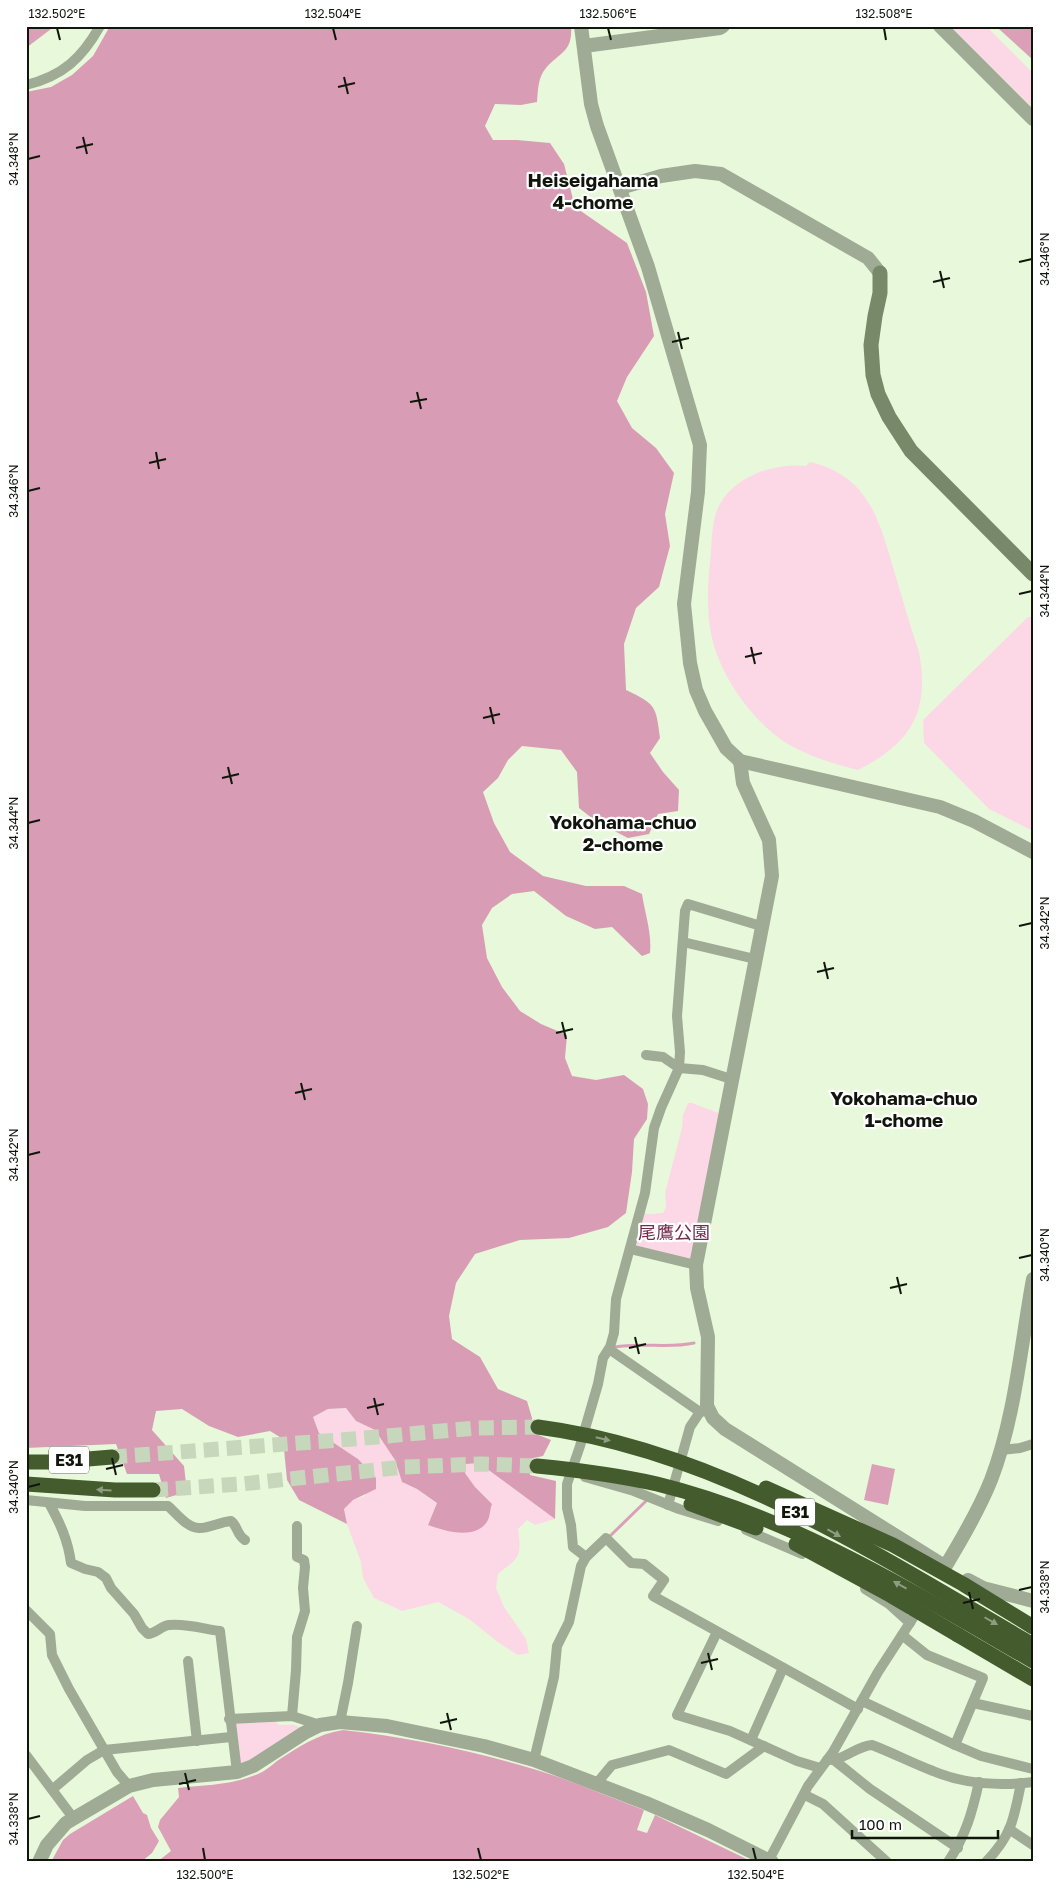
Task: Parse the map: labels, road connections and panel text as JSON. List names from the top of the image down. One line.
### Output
{"streets":{"highway":["E31"]},"districts":["Heiseigahama 4-chome","Yokohama-chuo 2-chome","Yokohama-chuo 1-chome"],"parks":["尾鷹公園"],"scale_bar":"100 m","coordinates":["132.502°E","132.504°E","132.506°E","132.508°E","34.348°N","34.346°N","34.344°N","34.342°N","34.340°N","34.338°N","132.500°E"]}
